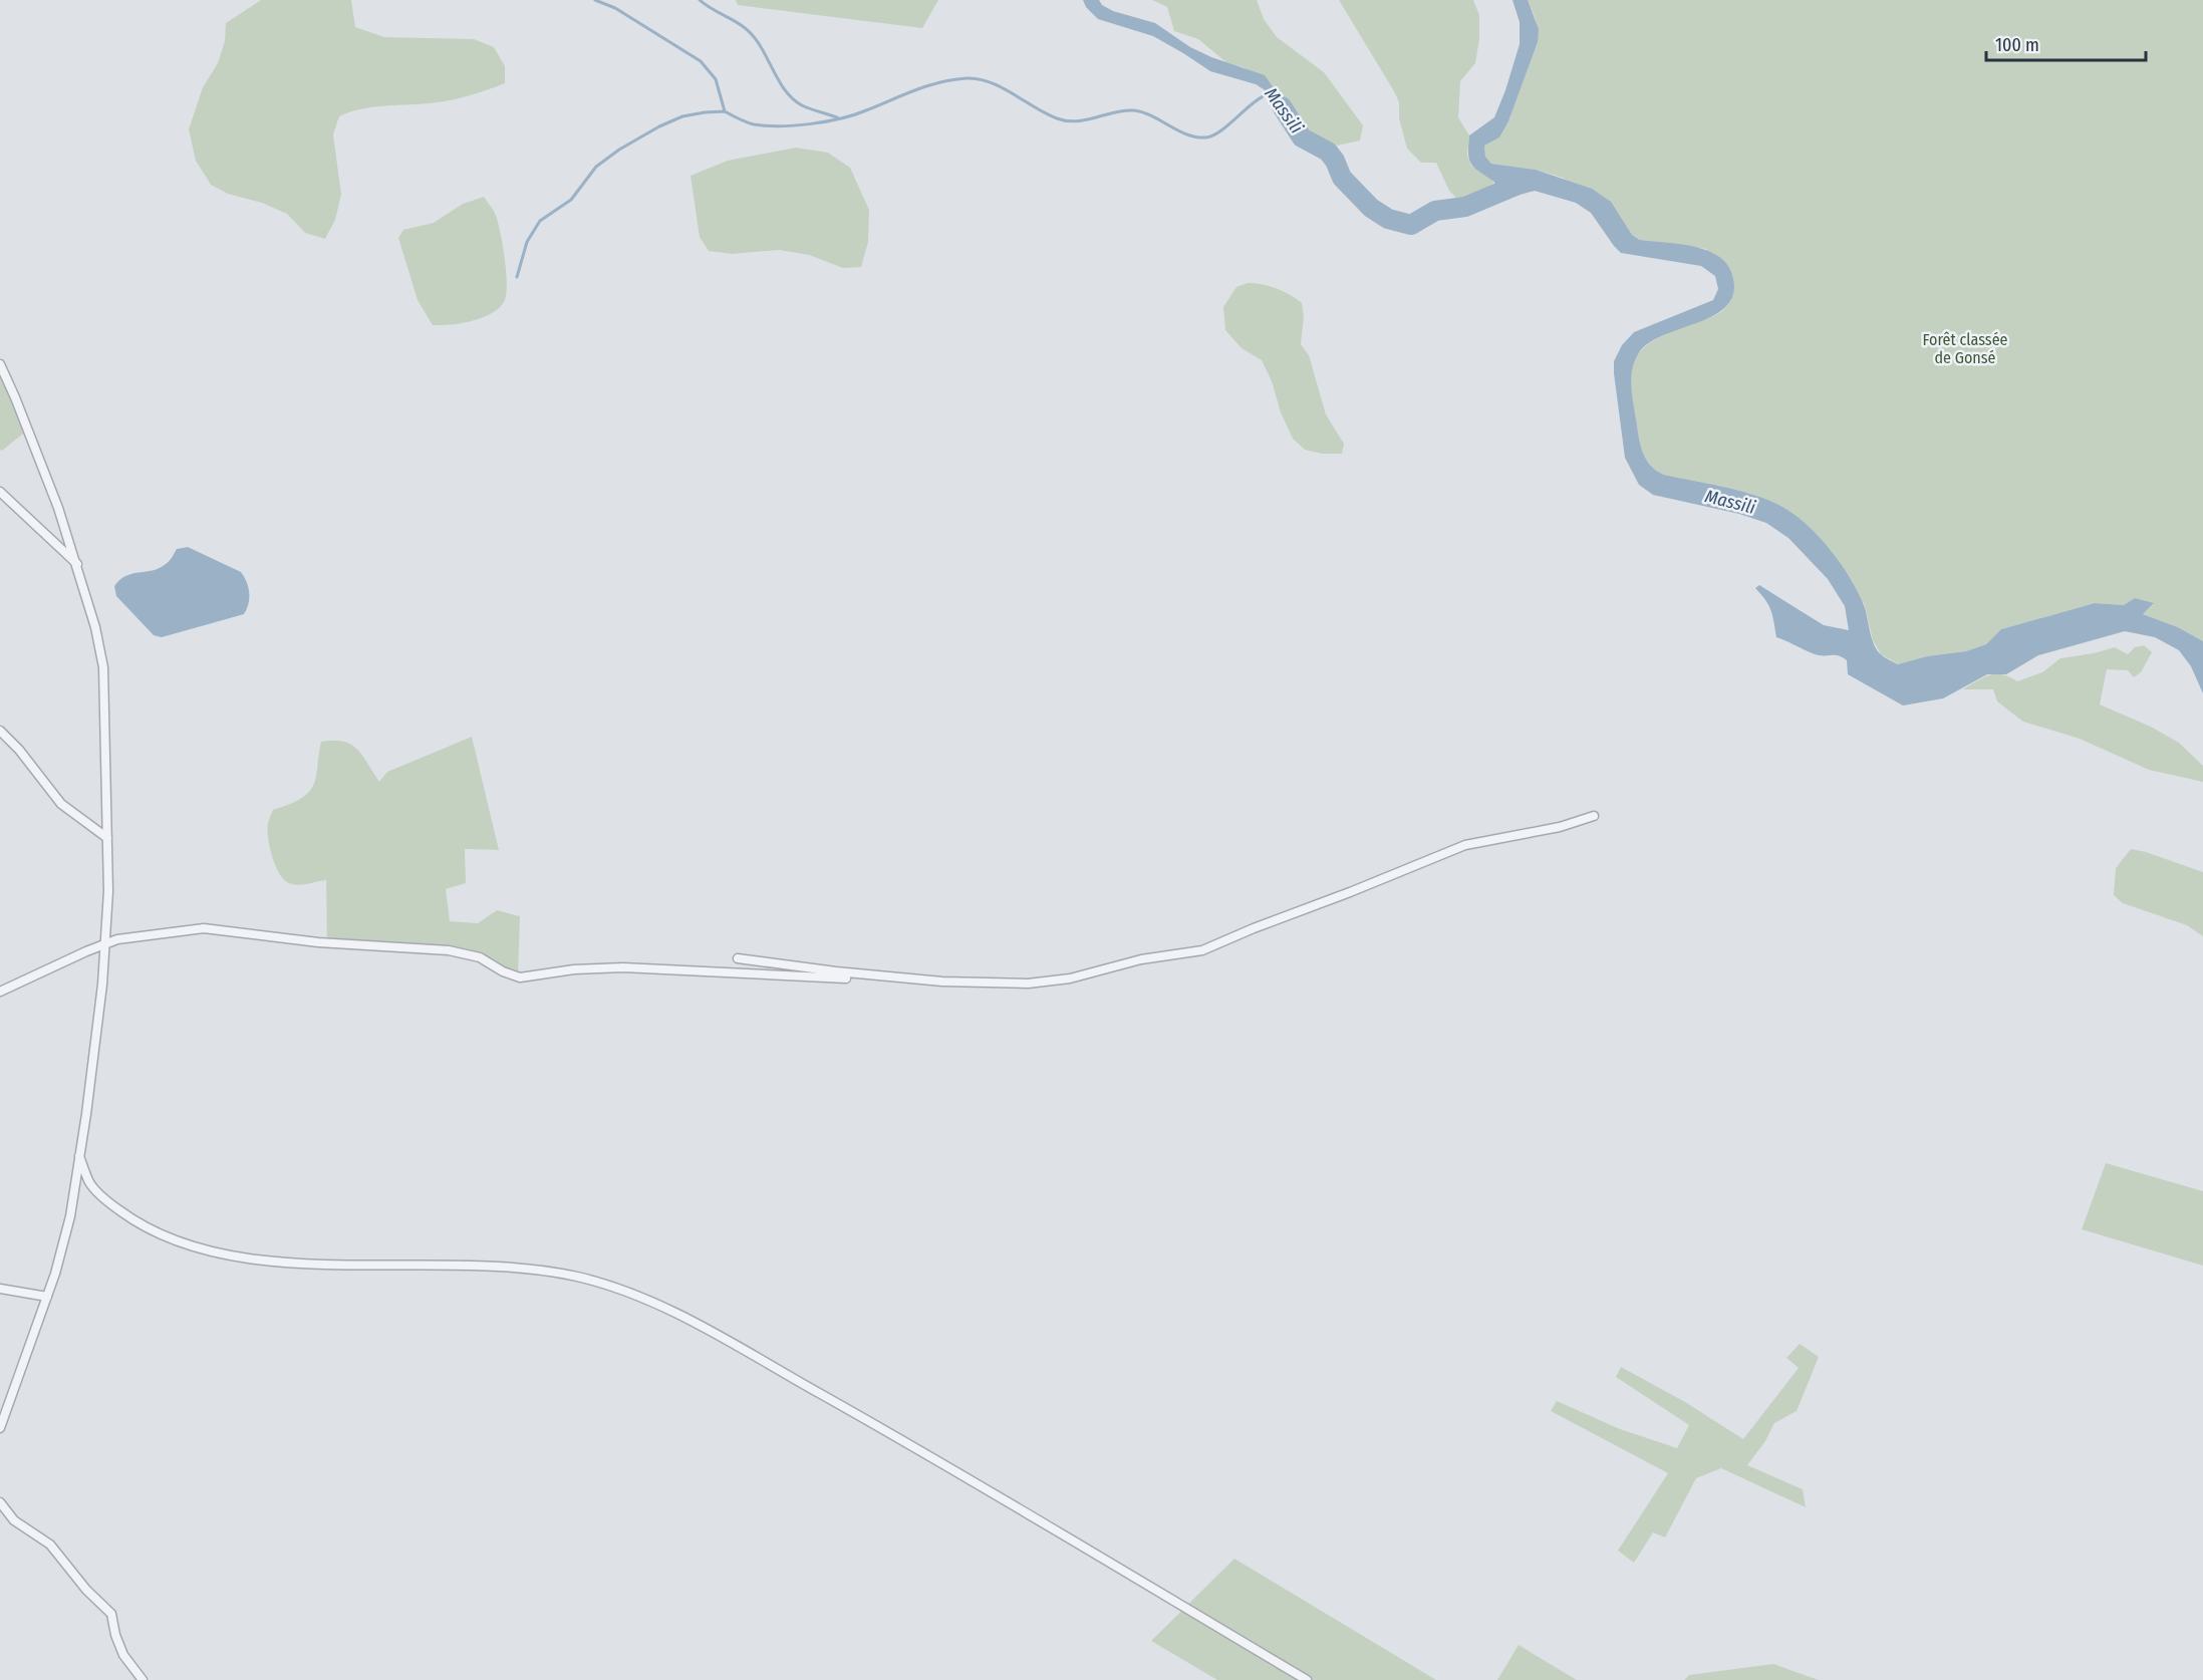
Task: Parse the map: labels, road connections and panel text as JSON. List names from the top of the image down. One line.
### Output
{"water":["Massili"],"parks":["Forêt classée de Gonsé"],"scale_bar":"100 m"}
